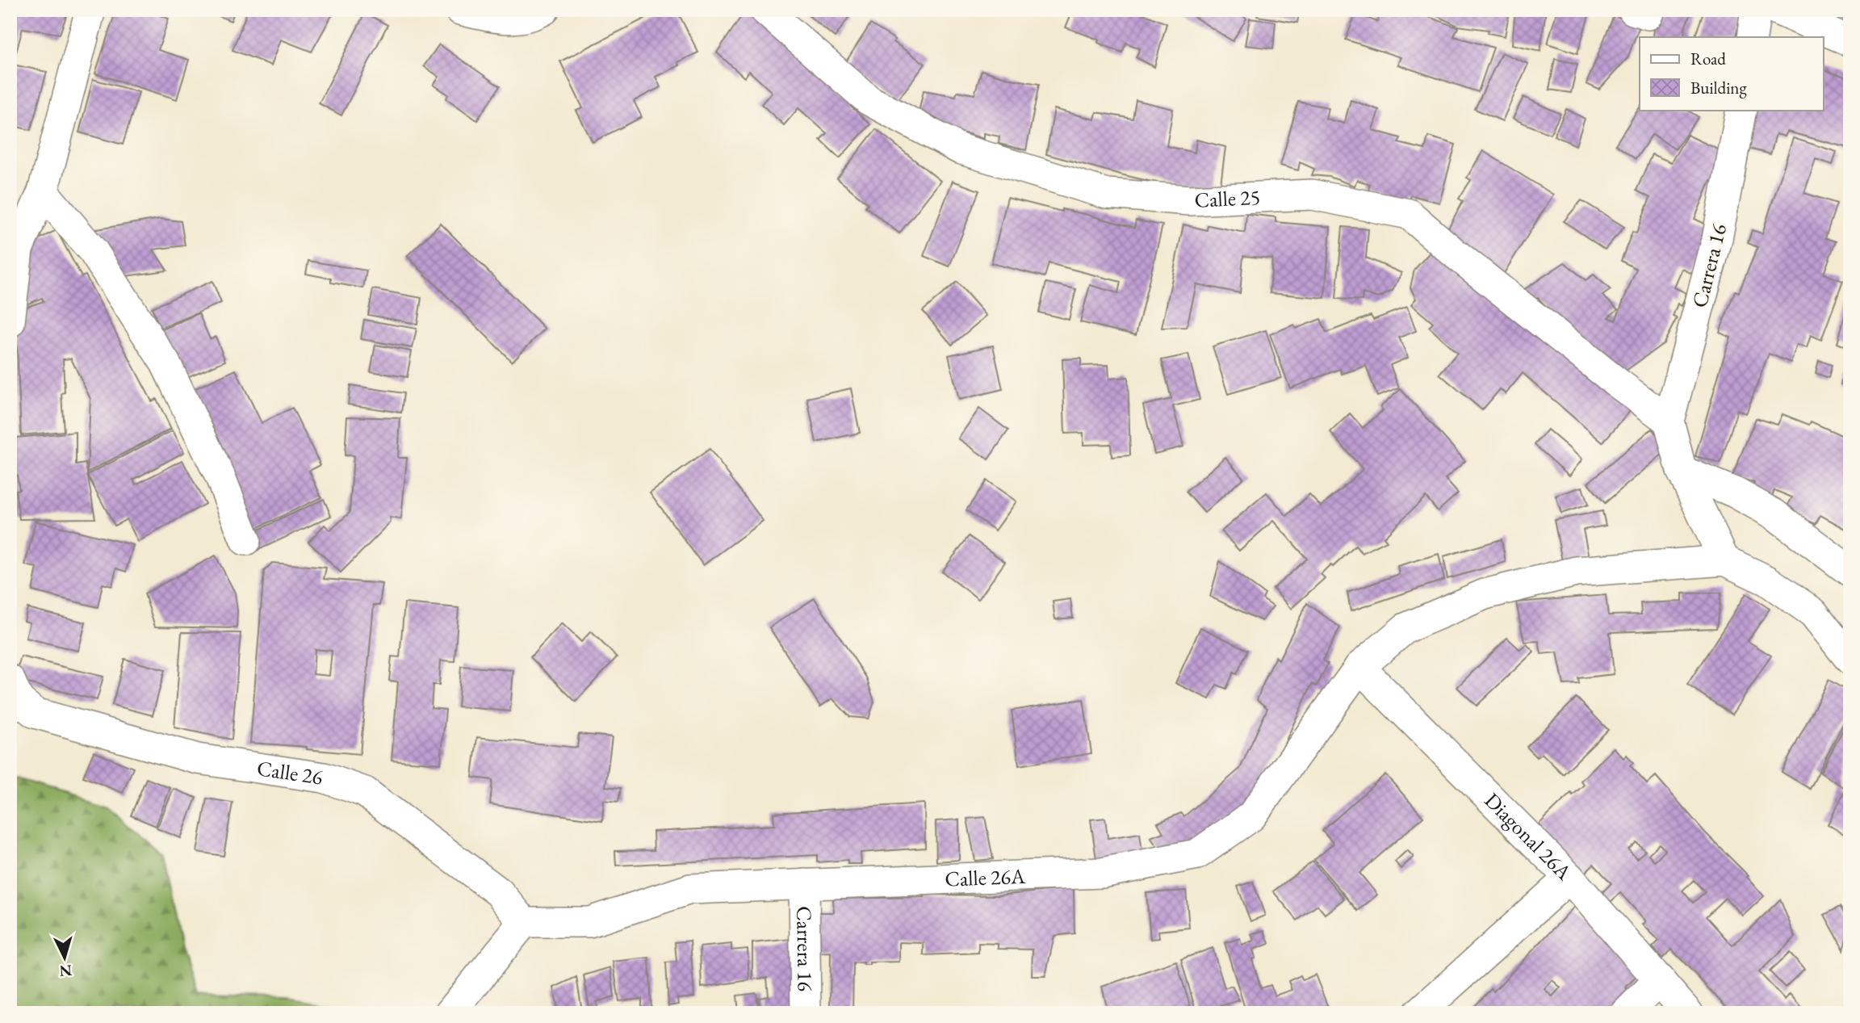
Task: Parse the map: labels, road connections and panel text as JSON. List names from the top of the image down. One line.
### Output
{"streets":{"street":["Calle 25","Carrera 16","Calle 26","Diagonal 26A","Calle 26A"]},"crossings":[["Calle 25","Carrera 16"],["Carrera 16","Calle 26A"],["Calle 26","Calle 26A"],["Diagonal 26A","Calle 26A"]],"legend":["Road","Building"],"north":"bottom"}
